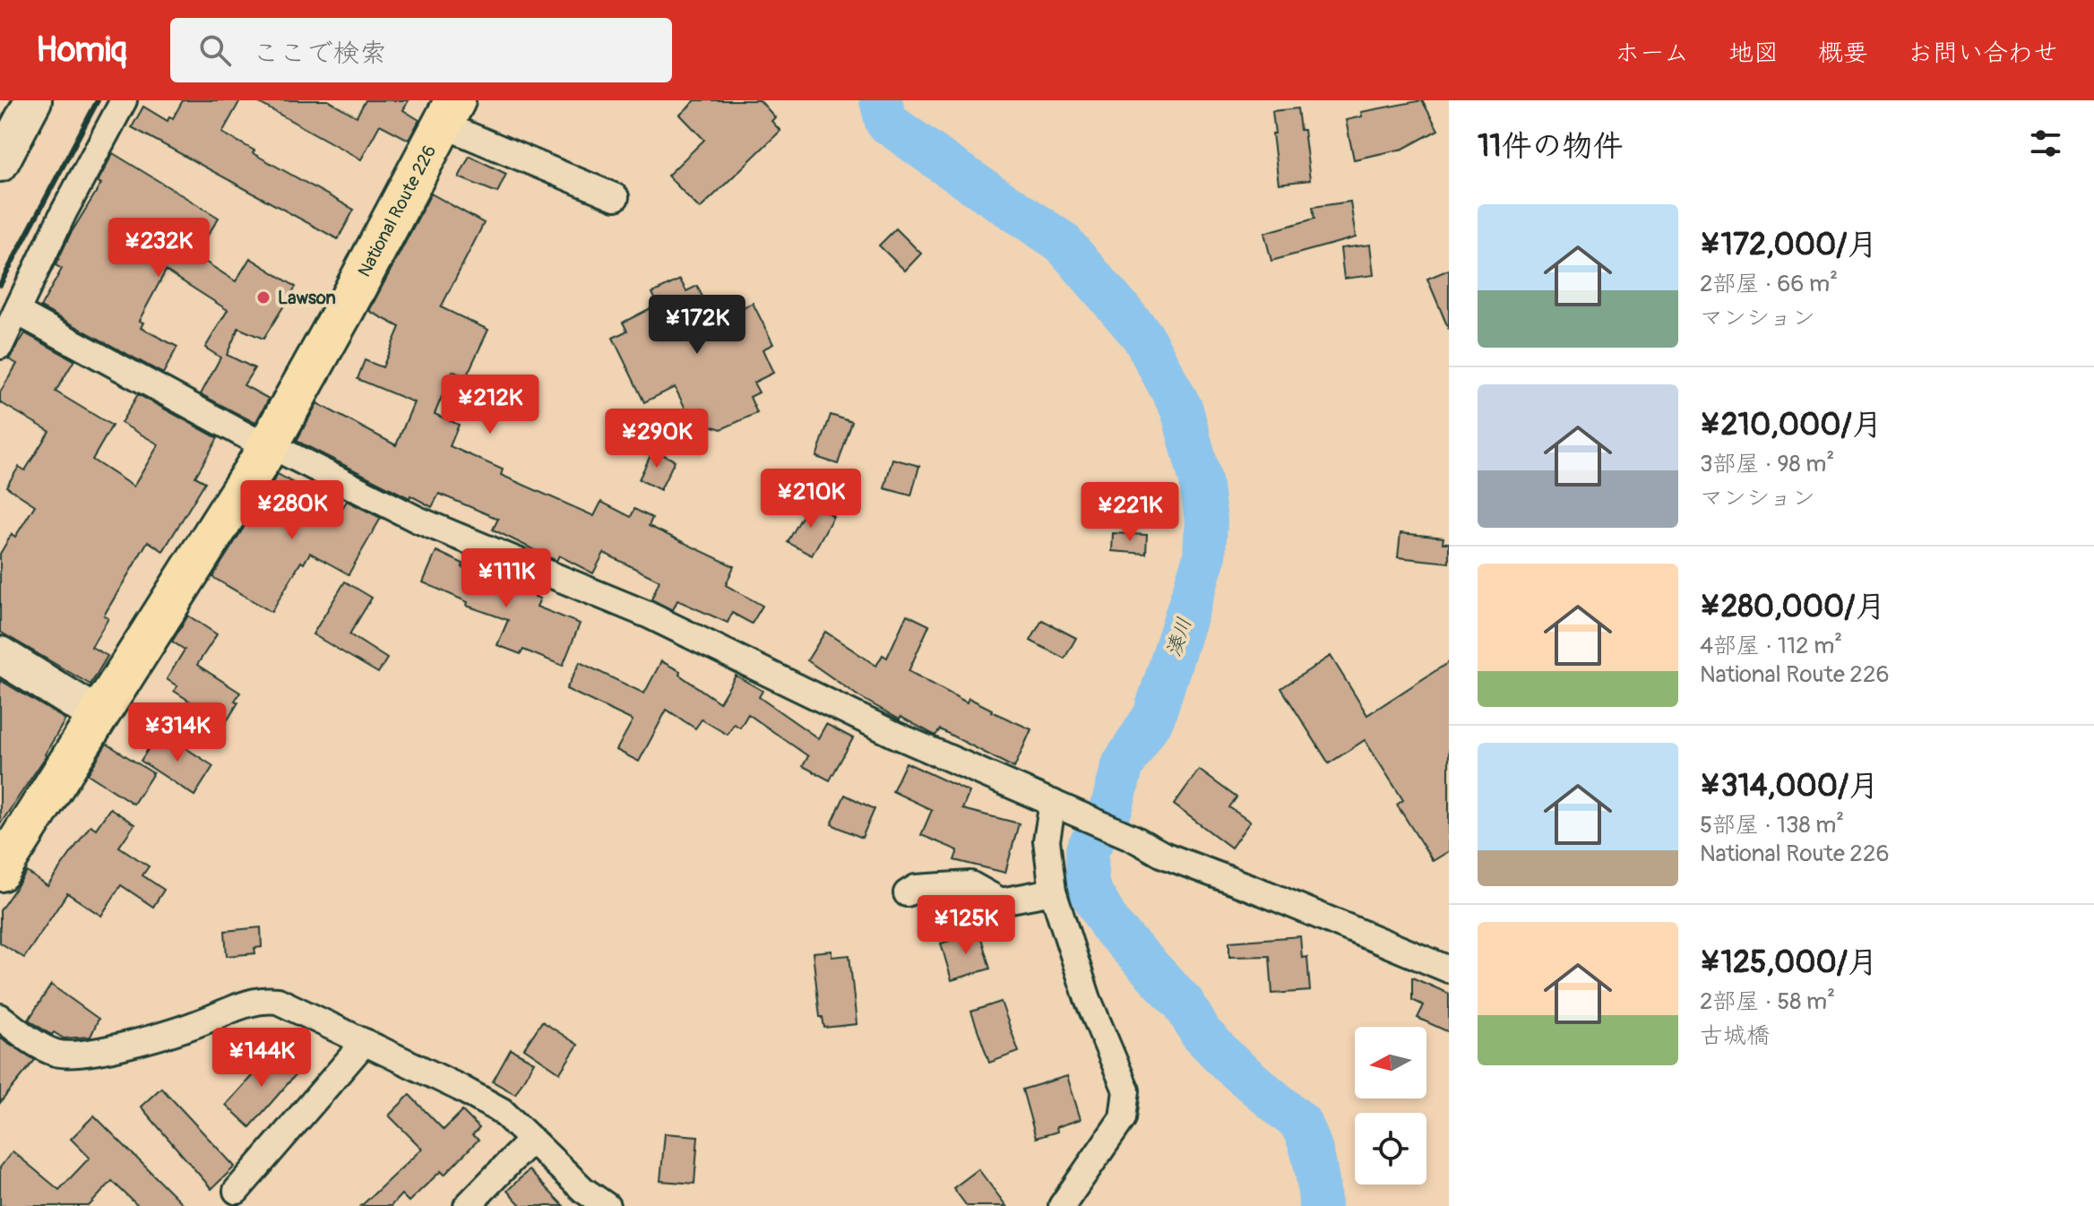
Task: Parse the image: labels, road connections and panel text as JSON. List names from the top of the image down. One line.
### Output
{"streets":{"highway":["National Route 226"]},"water":["湊川"],"places":["Lawson"],"north":"left","page":{"header":"Homiq","search":"ここで検索","nav":["ホーム","地図","概要","お問い合わせ"],"heading":"11件の物件","list":[{"name":"¥172,000/月","note":"2部屋 · 66 m² · マンション"},{"name":"¥210,000/月","note":"3部屋 · 98 m² · マンション"},{"name":"¥280,000/月","note":"4部屋 · 112 m² · National Route 226"},{"name":"¥314,000/月","note":"5部屋 · 138 m² · National Route 226"},{"name":"¥125,000/月","note":"2部屋 · 58 m² · 古城橋"}],"price":["¥232K","¥172K","¥212K","¥290K","¥210K","¥280K","¥221K","¥111K","¥314K","¥125K","¥144K"]}}
